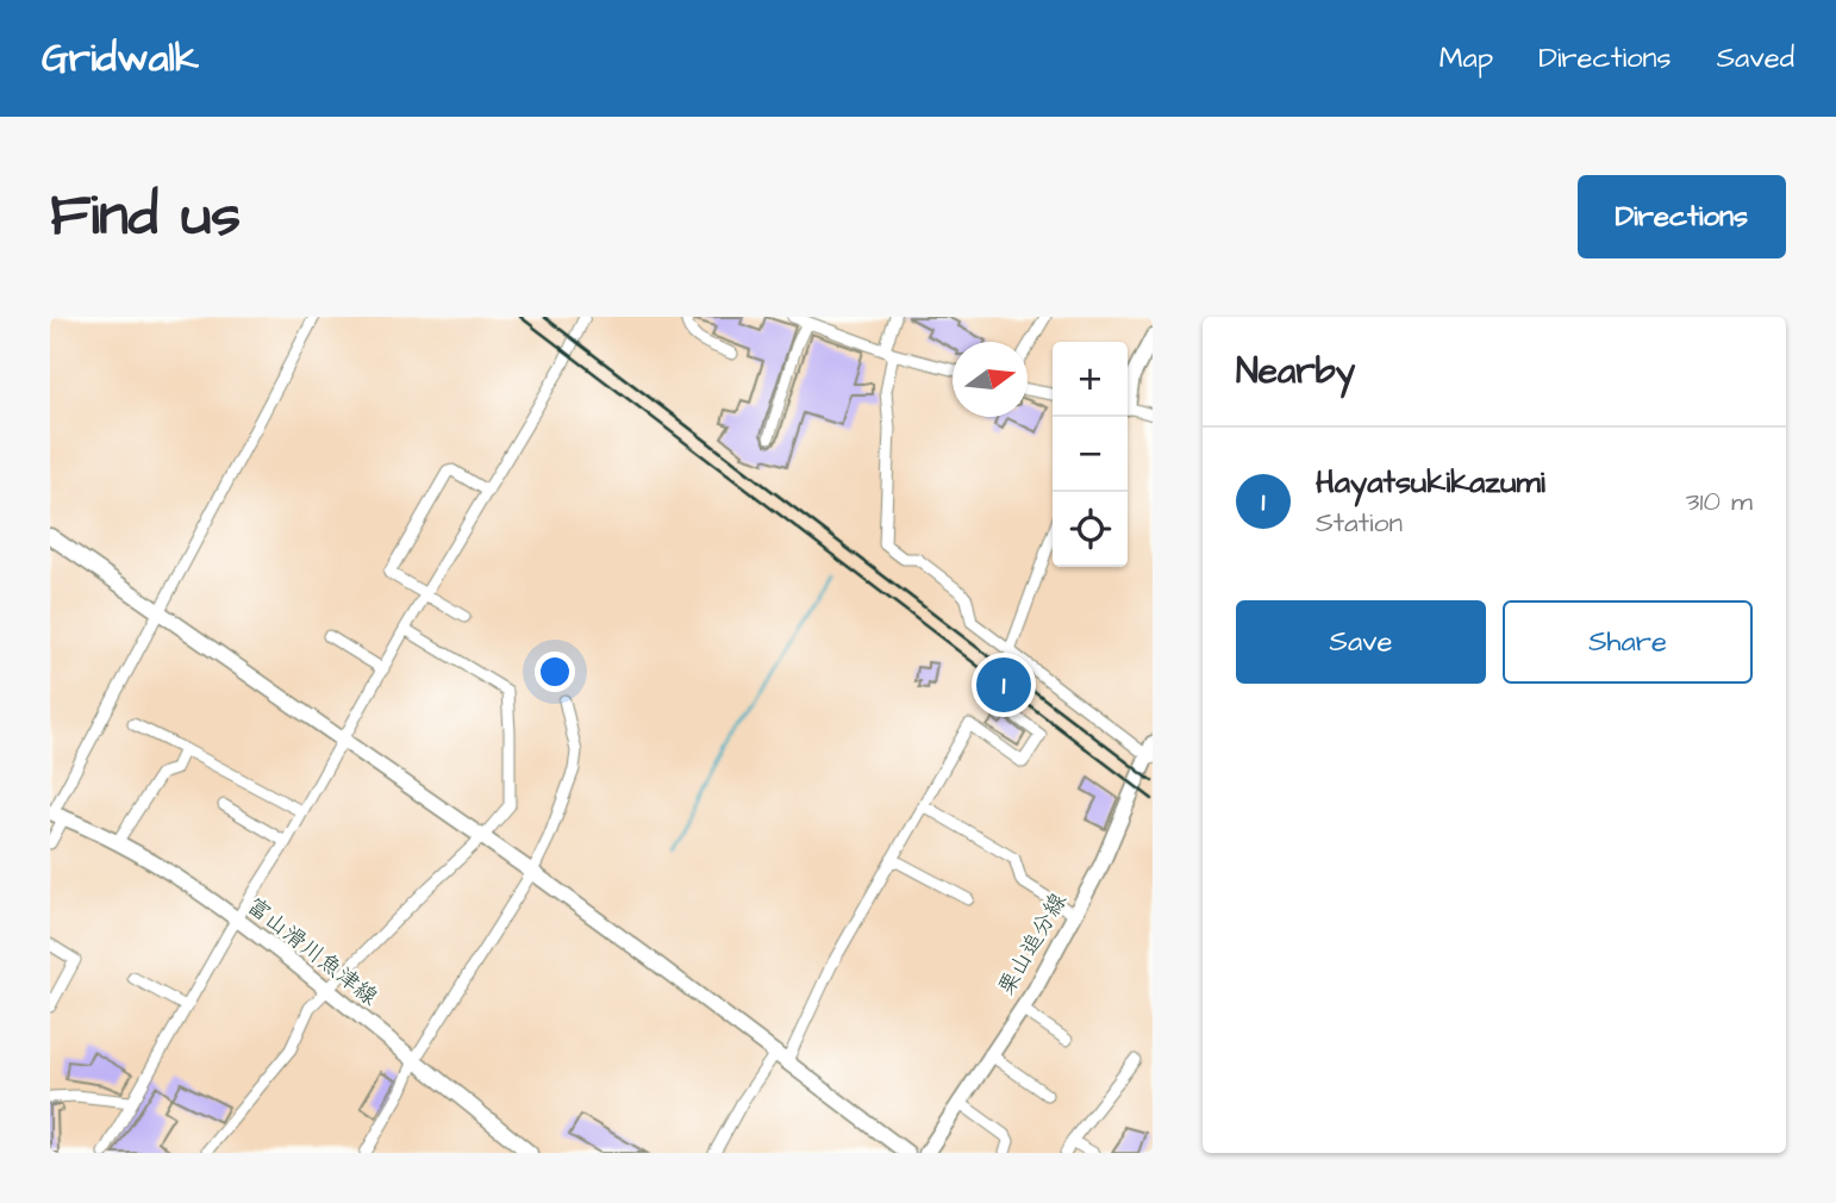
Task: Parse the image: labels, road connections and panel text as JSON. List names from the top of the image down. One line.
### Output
{"streets":{"street":["栗山追分線","富山滑川魚津線"]},"north":"right","page":{"header":"Gridwalk","nav":["Map","Directions","Saved"],"buttons":["Directions",["Save","Share"]],"title":"Find us","heading":"Nearby","map_buttons":["+","−"],"list":[{"mark":"1","name":"Hayatsukikazumi","note":"Station","value":"310 m"}],"pins":"1"}}
